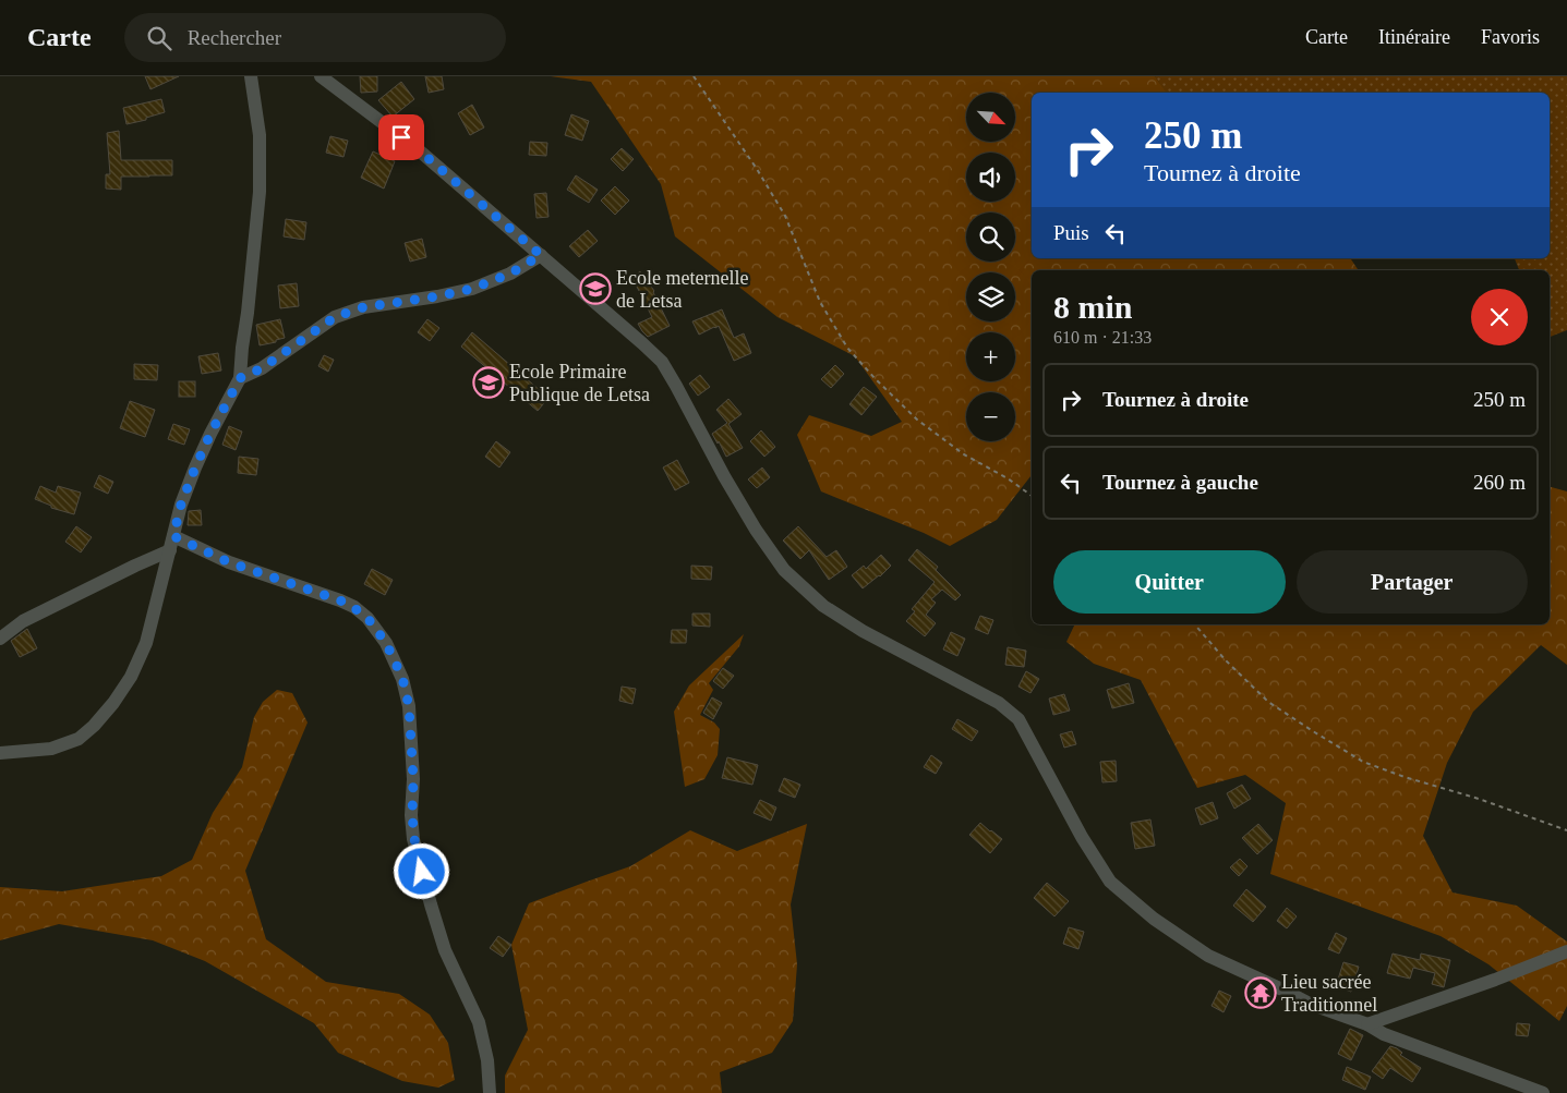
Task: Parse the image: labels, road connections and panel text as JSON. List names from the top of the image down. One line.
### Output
{"places":{"school or university":["Ecole meternelle de Letsa","Ecole Primaire Publique de Letsa"],"temple":["Lieu sacrée Traditionnel"]},"north":"bottom right","page":{"header":"Carte","search":"Rechercher","nav":["Carte","Itinéraire","Favoris"],"map_buttons":["+","−"],"turn":["250 m","Tournez à droite"],"then":"Puis","heading":["8 min","610 m · 21:33"],"list":[{"name":"Tournez à droite","value":"250 m"},{"name":"Tournez à gauche","value":"260 m"}],"buttons":["Quitter","Partager"]}}
